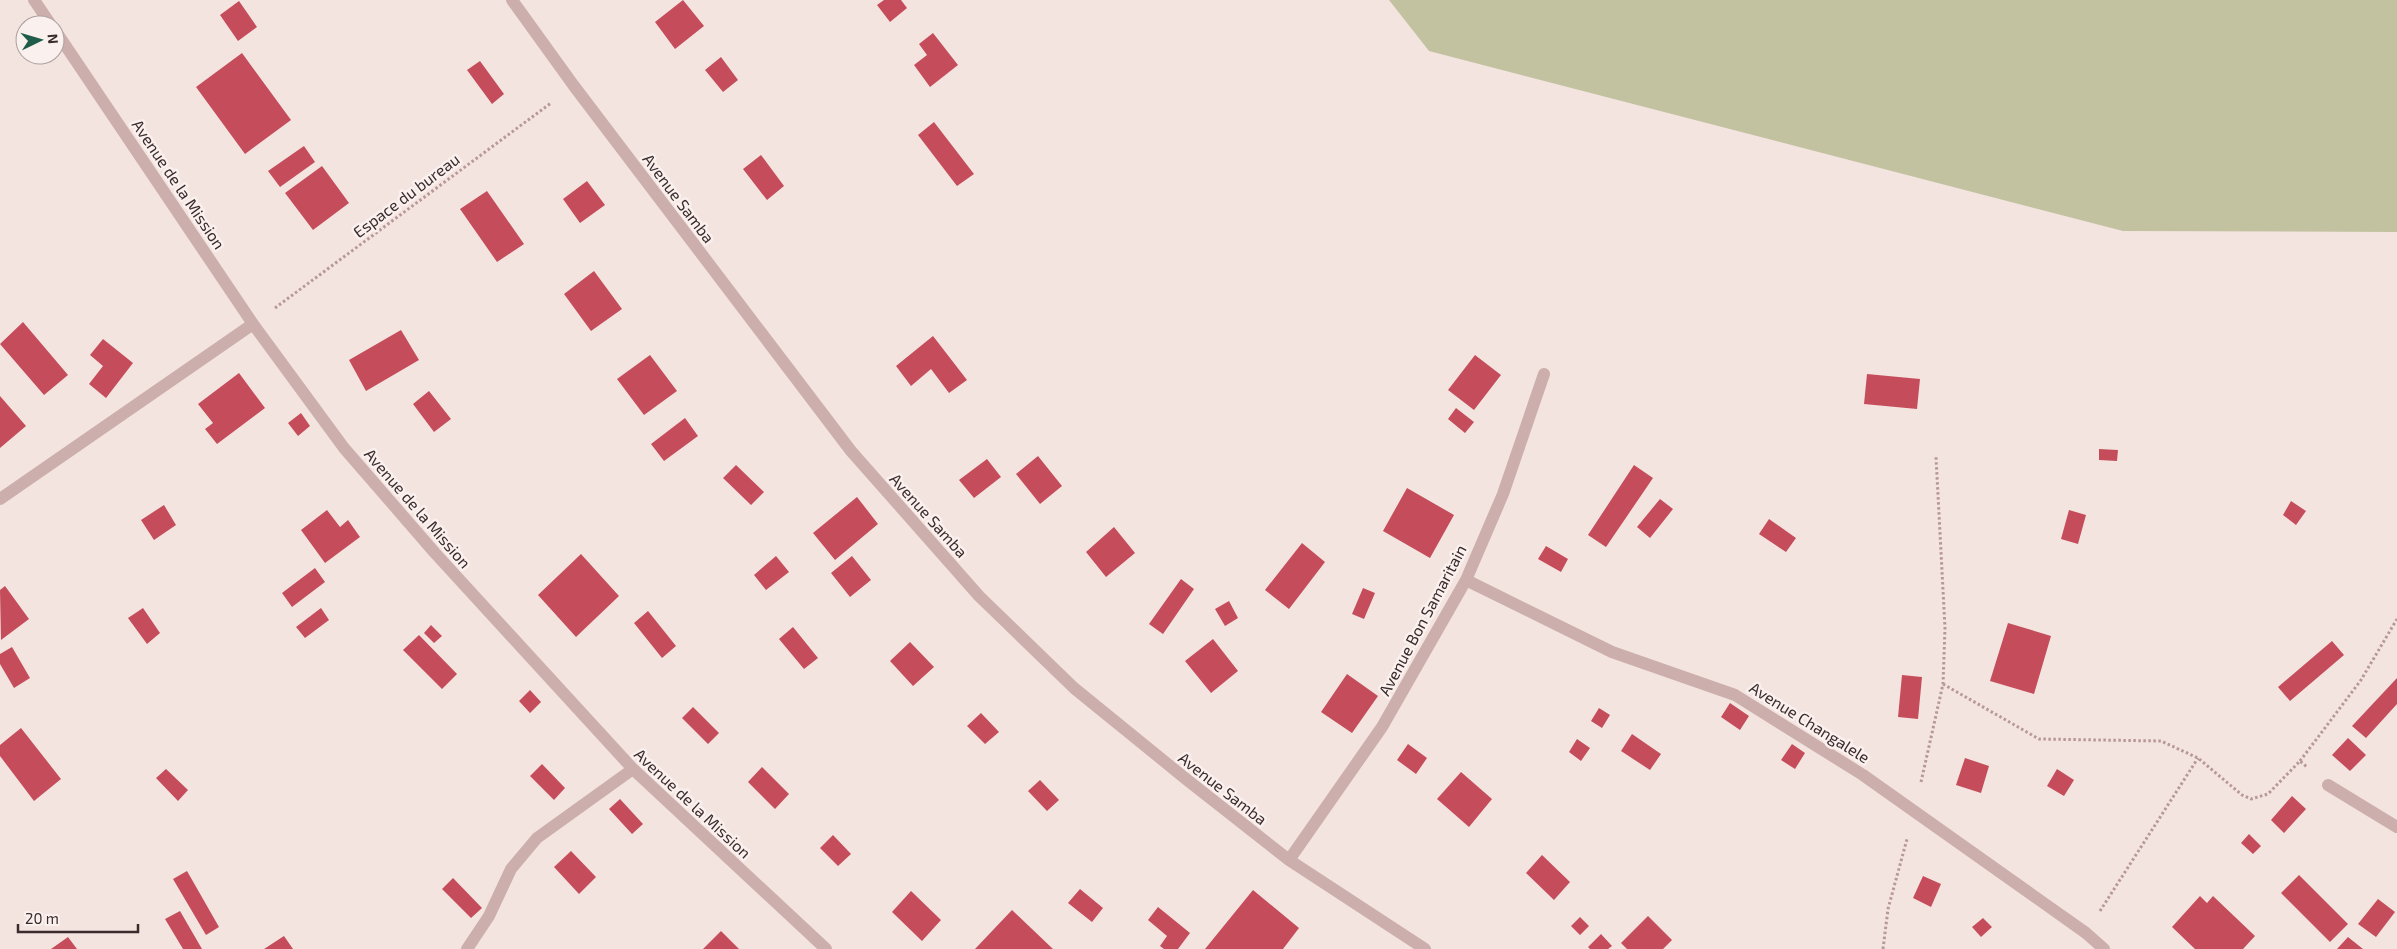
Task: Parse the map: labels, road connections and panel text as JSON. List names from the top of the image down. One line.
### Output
{"streets":{"street":["Avenue de la Mission","Avenue Samba","Avenue Bon Samaritain","Avenue Changalele"],"path":["Espace du bureau"]},"crossings":[["Avenue de la Mission","Espace du bureau"],["Espace du bureau","Avenue Samba"],["Avenue Samba","Avenue Bon Samaritain"],["Avenue Bon Samaritain","Avenue Changalele"]],"scale_bar":"20 m","north":"right"}
